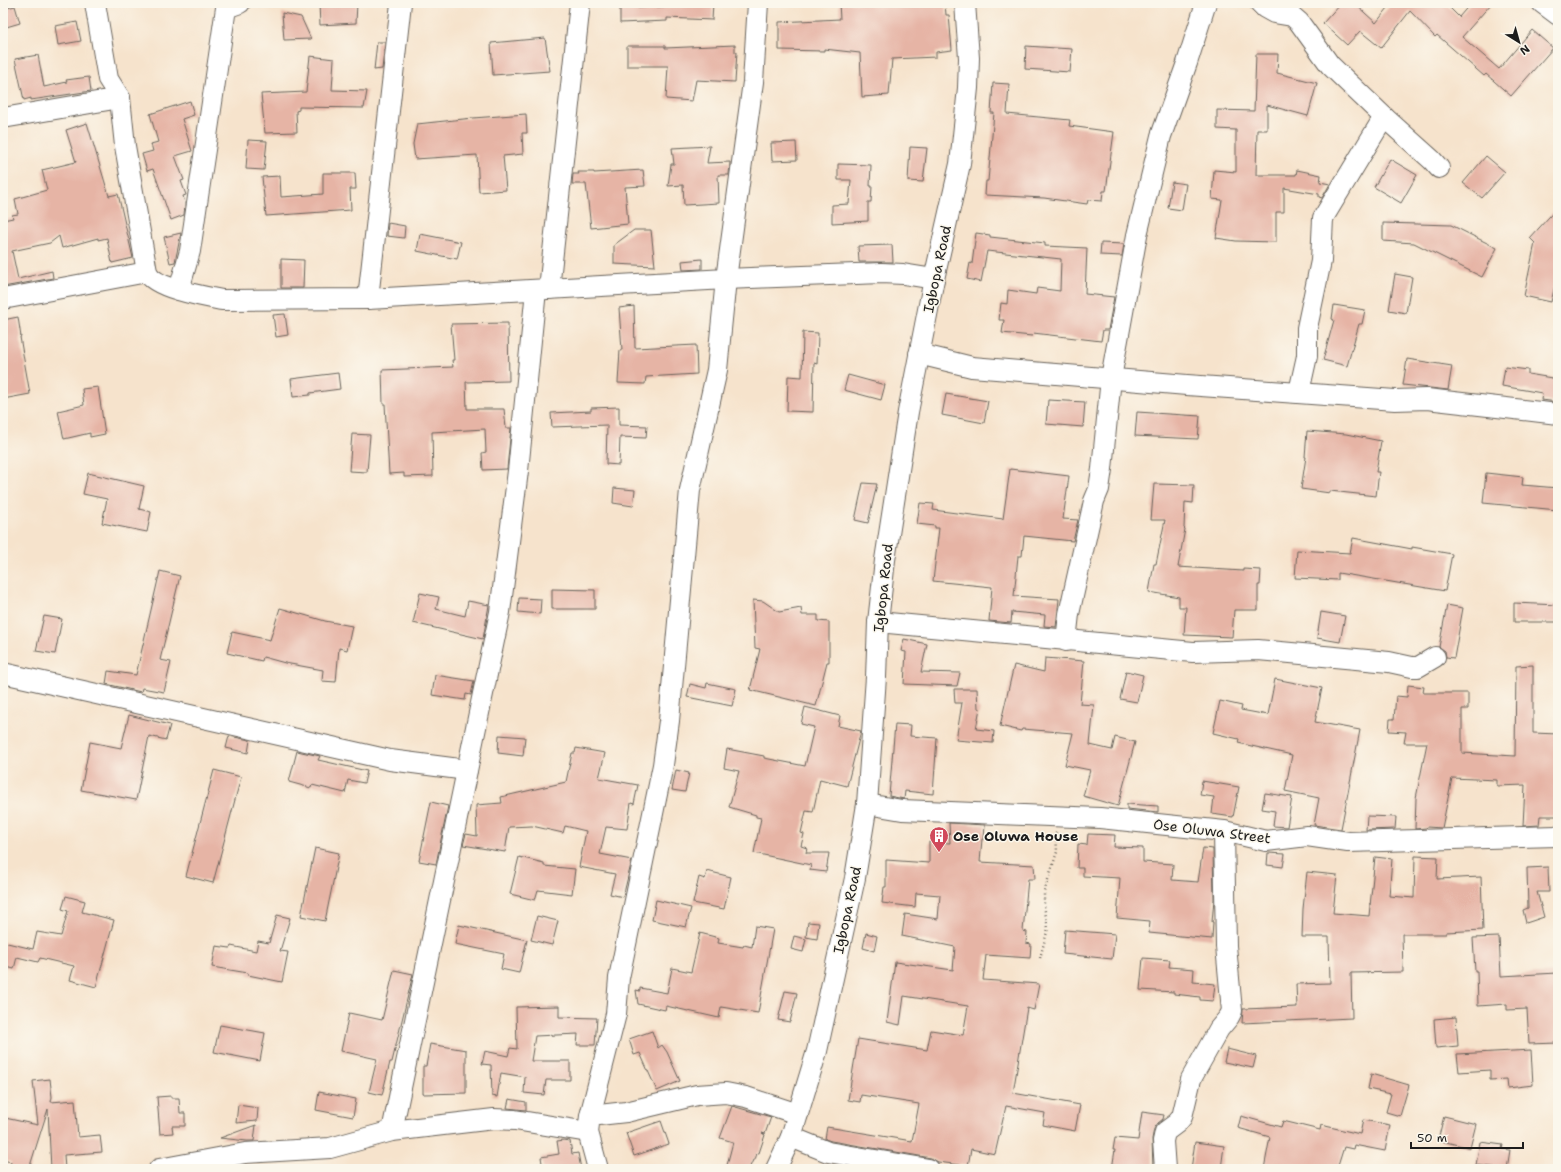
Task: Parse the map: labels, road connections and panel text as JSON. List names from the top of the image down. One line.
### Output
{"streets":{"street":["Igbopa Road","Ose Oluwa Street"]},"crossings":[["Igbopa Road","Ose Oluwa Street"]],"places":{"building":["Ose Oluwa House"]},"scale_bar":"50 m","north":"bottom right"}
